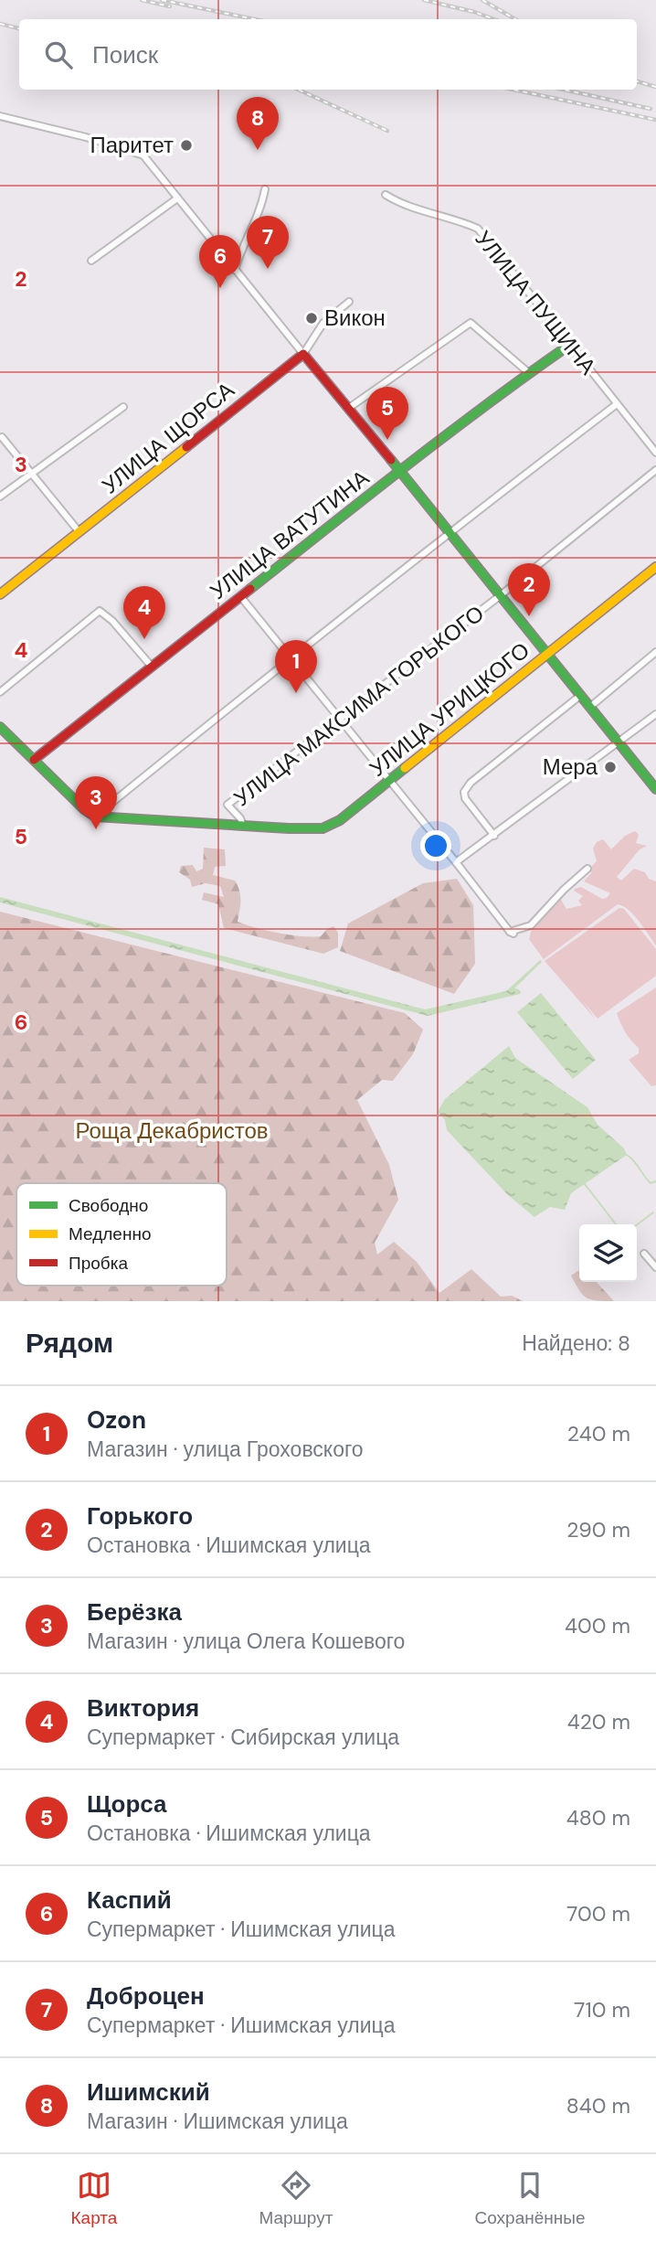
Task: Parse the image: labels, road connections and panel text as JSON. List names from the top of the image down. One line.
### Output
{"streets":{"street":["УЛИЦА ПУЩИНА","УЛИЦА ЩОРСА","УЛИЦА ВАТУТИНА","УЛИЦА МАКСИМА ГОРЬКОГО","УЛИЦА УРИЦКОГО"]},"crossings":[["УЛИЦА ПУЩИНА","УЛИЦА ВАТУТИНА"],["УЛИЦА МАКСИМА ГОРЬКОГО","УЛИЦА УРИЦКОГО"]],"parks":["Роща Декабристов"],"places":["Паритет","Викон","Мера"],"legend":["Свободно","Медленно","Пробка"],"page":{"search":"Поиск","pins":["8","7","6","5","2","4","1","3"],"heading":["Рядом","Найдено: 8"],"list":[{"mark":"1","name":"Ozon","note":"Магазин · улица Гроховского","value":"240 m"},{"mark":"2","name":"Горького","note":"Остановка · Ишимская улица","value":"290 m"},{"mark":"3","name":"Берёзка","note":"Магазин · улица Олега Кошевого","value":"400 m"},{"mark":"4","name":"Виктория","note":"Супермаркет · Сибирская улица","value":"420 m"},{"mark":"5","name":"Щорса","note":"Остановка · Ишимская улица","value":"480 m"},{"mark":"6","name":"Каспий","note":"Супермаркет · Ишимская улица","value":"700 m"},{"mark":"7","name":"Доброцен","note":"Супермаркет · Ишимская улица","value":"710 m"},{"mark":"8","name":"Ишимский","note":"Магазин · Ишимская улица","value":"840 m"}],"nav":["Карта","Маршрут","Сохранённые"]},"grid":{"rows":["2","3","4","5","6"]}}
